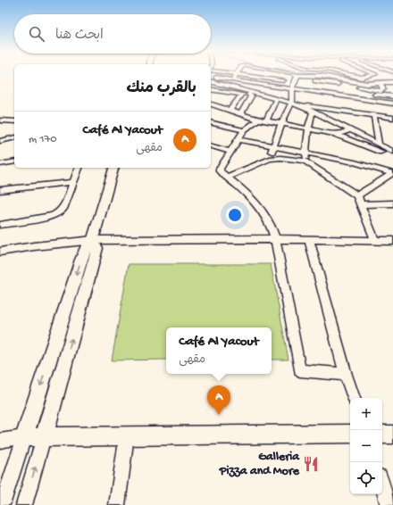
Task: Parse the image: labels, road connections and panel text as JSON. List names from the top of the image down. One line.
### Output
{"places":{"restaurant":["Galleria Pizza and More"]},"page":{"search":"ابحث هنا","heading":"بالقرب منك","list":[{"mark":"A","name":"Café Al Yacout","note":"مقهى","value":"170 m"}],"popup":["Café Al Yacout","مقهى"],"pins":"A","map_buttons":["+","−"]}}
